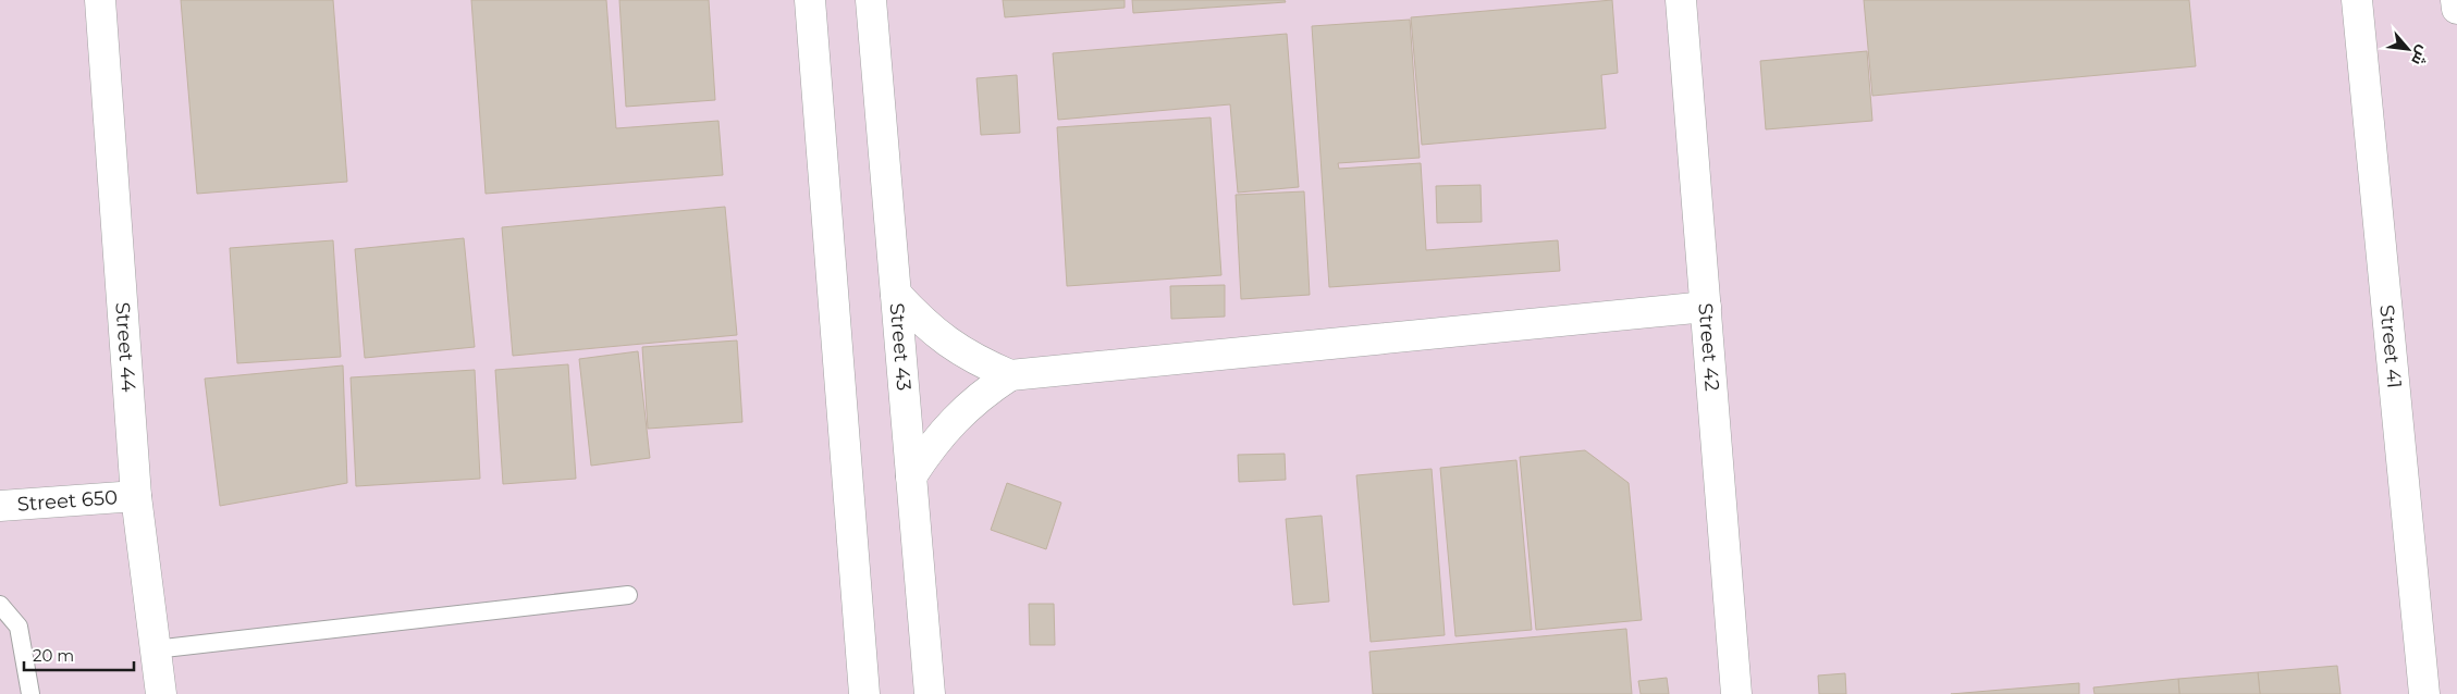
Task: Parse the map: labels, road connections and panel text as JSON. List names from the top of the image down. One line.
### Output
{"streets":{"street":["Street 44","Street 43","Street 42","Street 41","Street 650"]},"crossings":[["Street 44","Street 650"]],"scale_bar":"20 m","north":"bottom right"}
